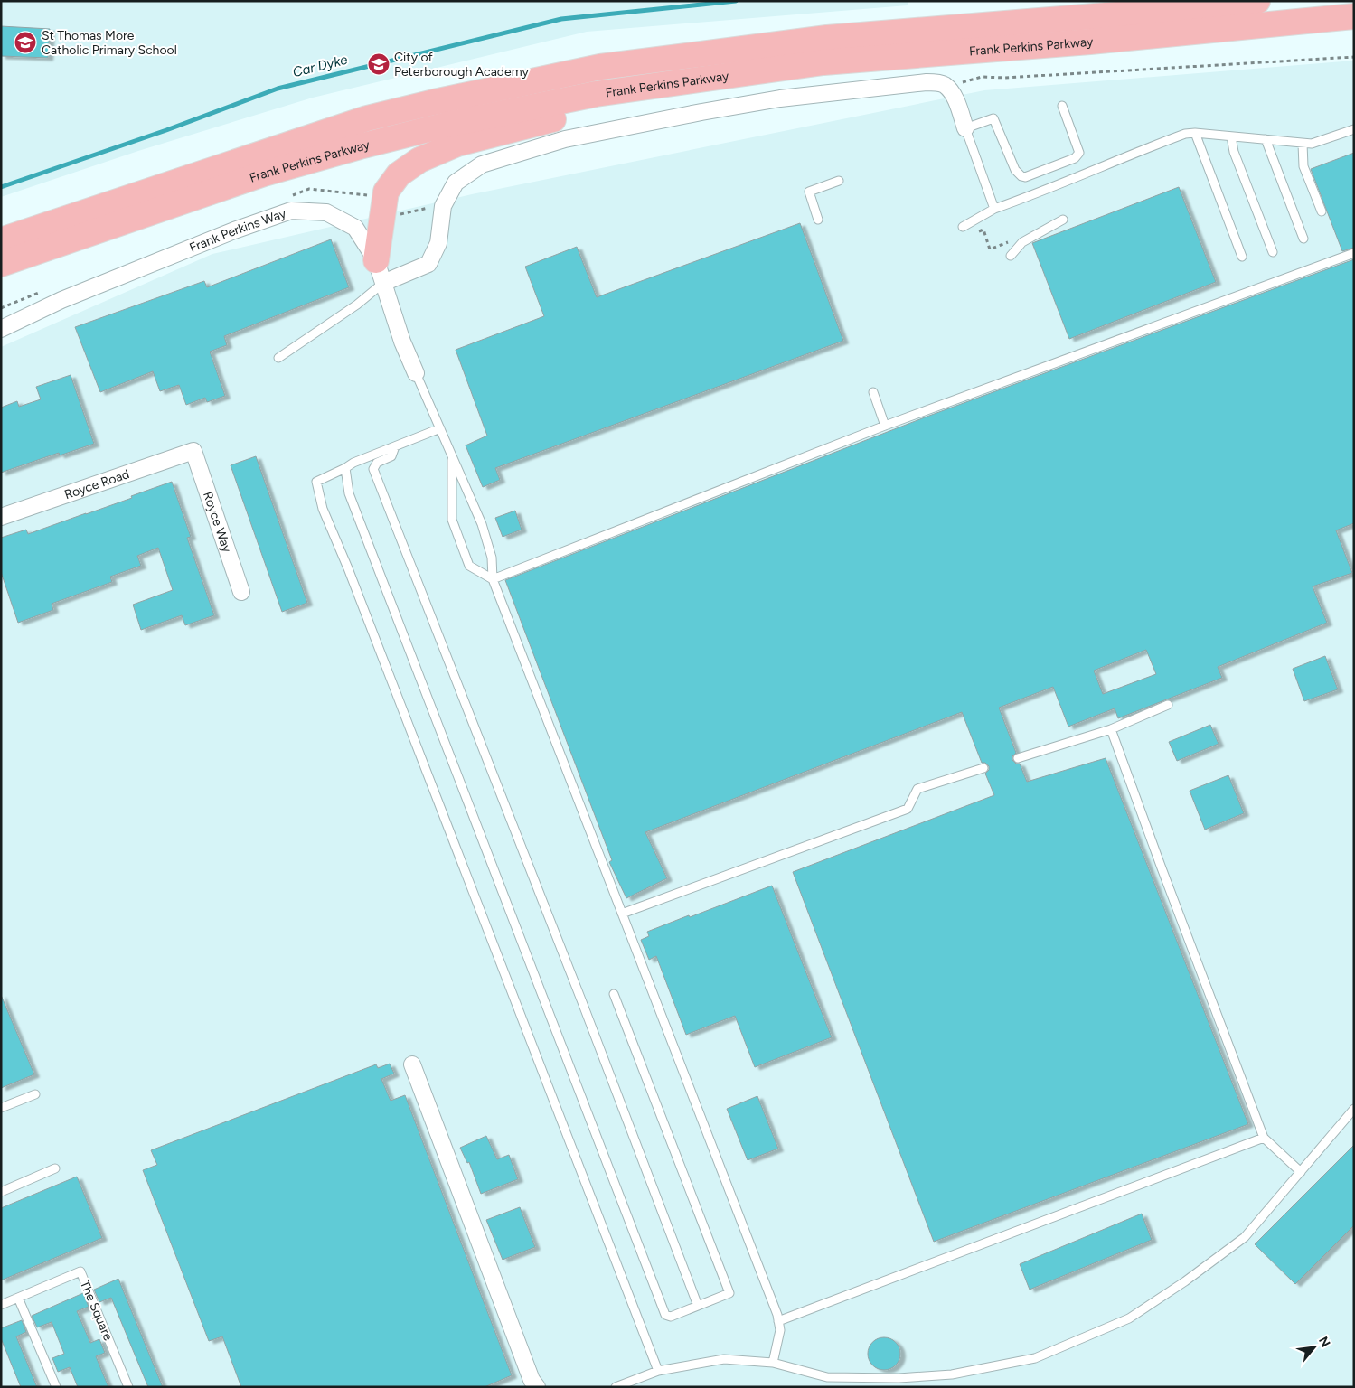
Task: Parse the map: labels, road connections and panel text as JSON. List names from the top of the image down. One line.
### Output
{"streets":{"highway":["Frank Perkins Parkway"],"street":["Frank Perkins Way","Royce Road","Royce Way"],"lane":["The Square"]},"crossings":[["Royce Road","Royce Way"]],"water":["Car Dyke"],"places":{"school or university":["St Thomas More Catholic Primary School","City of Peterborough Academy"]},"north":"top right"}
